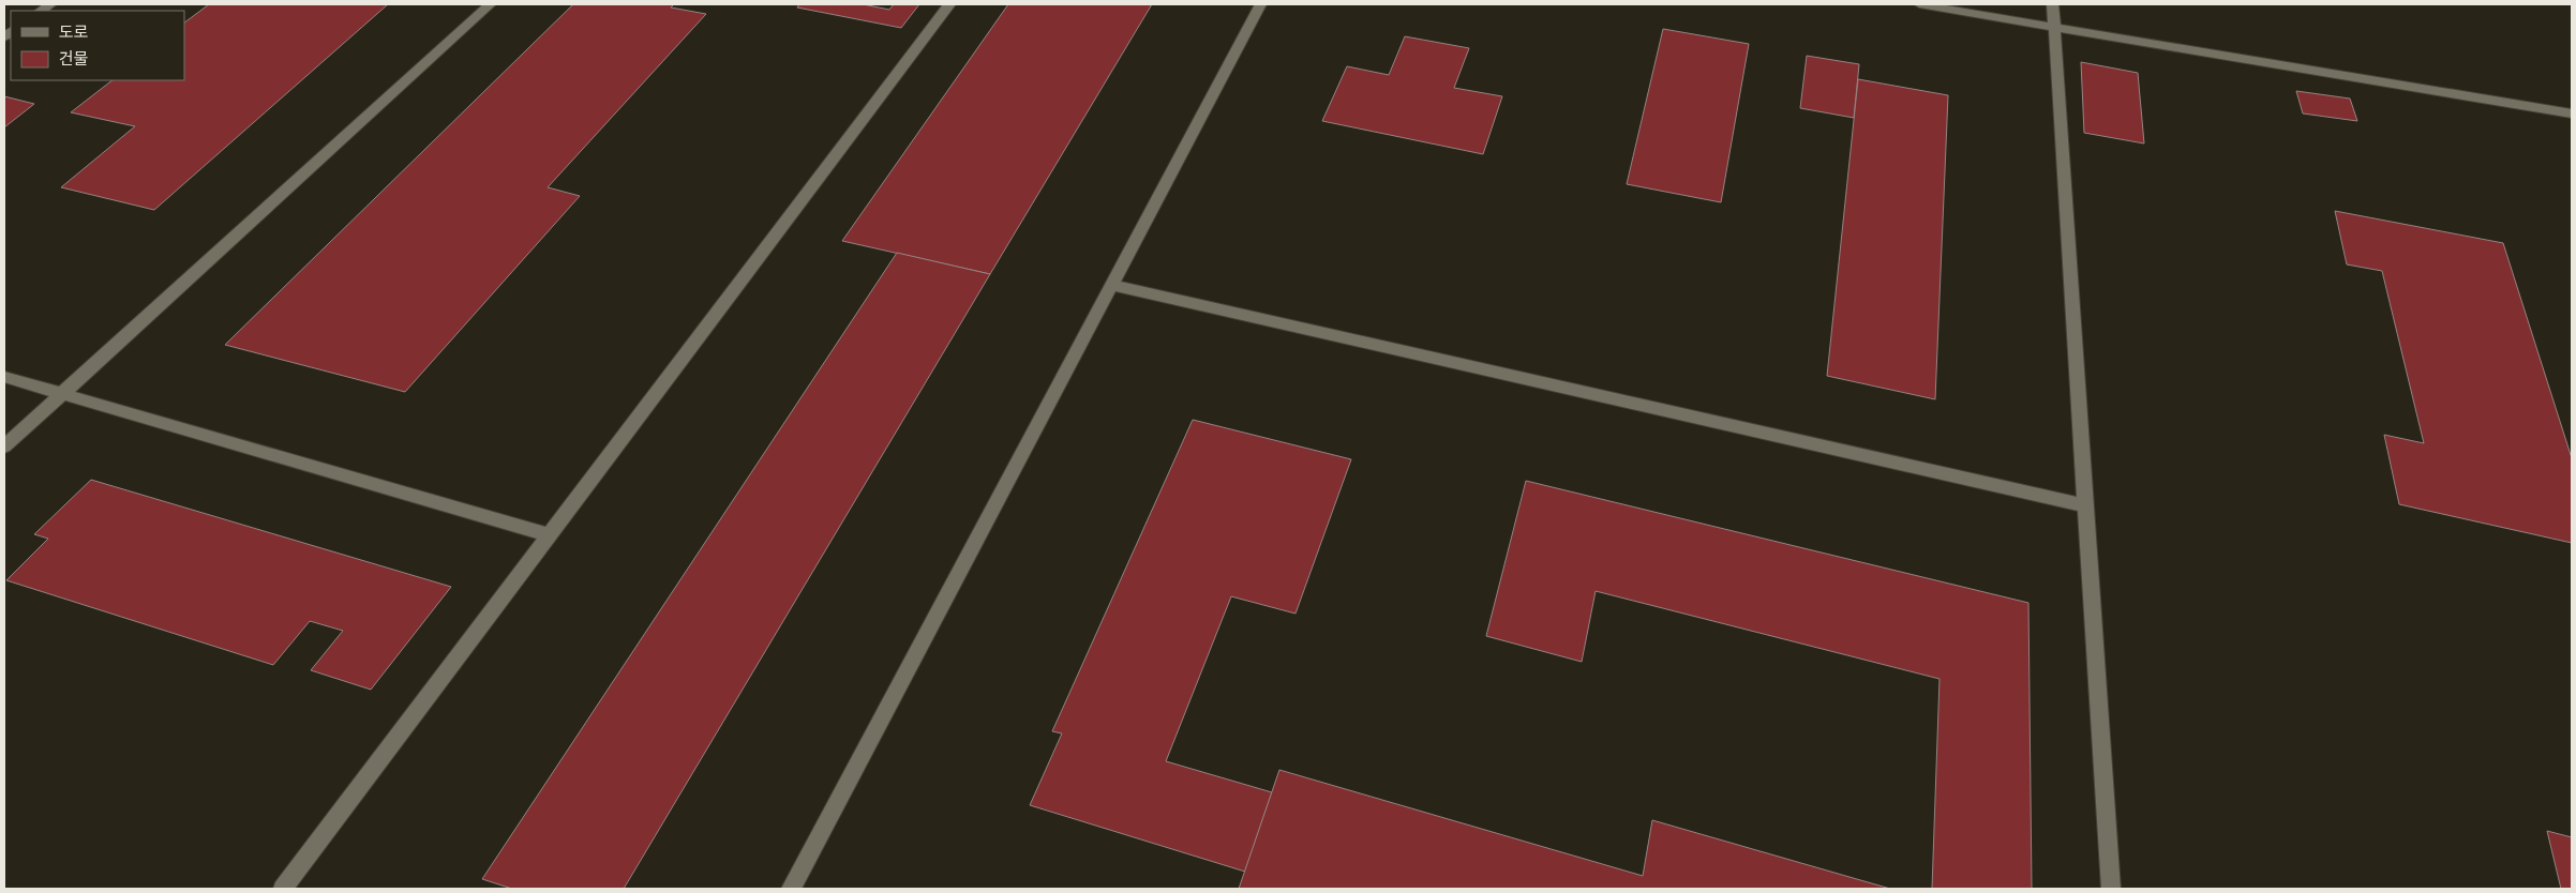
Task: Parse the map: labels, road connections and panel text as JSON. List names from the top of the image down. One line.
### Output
{"legend":["도로","건물"]}
